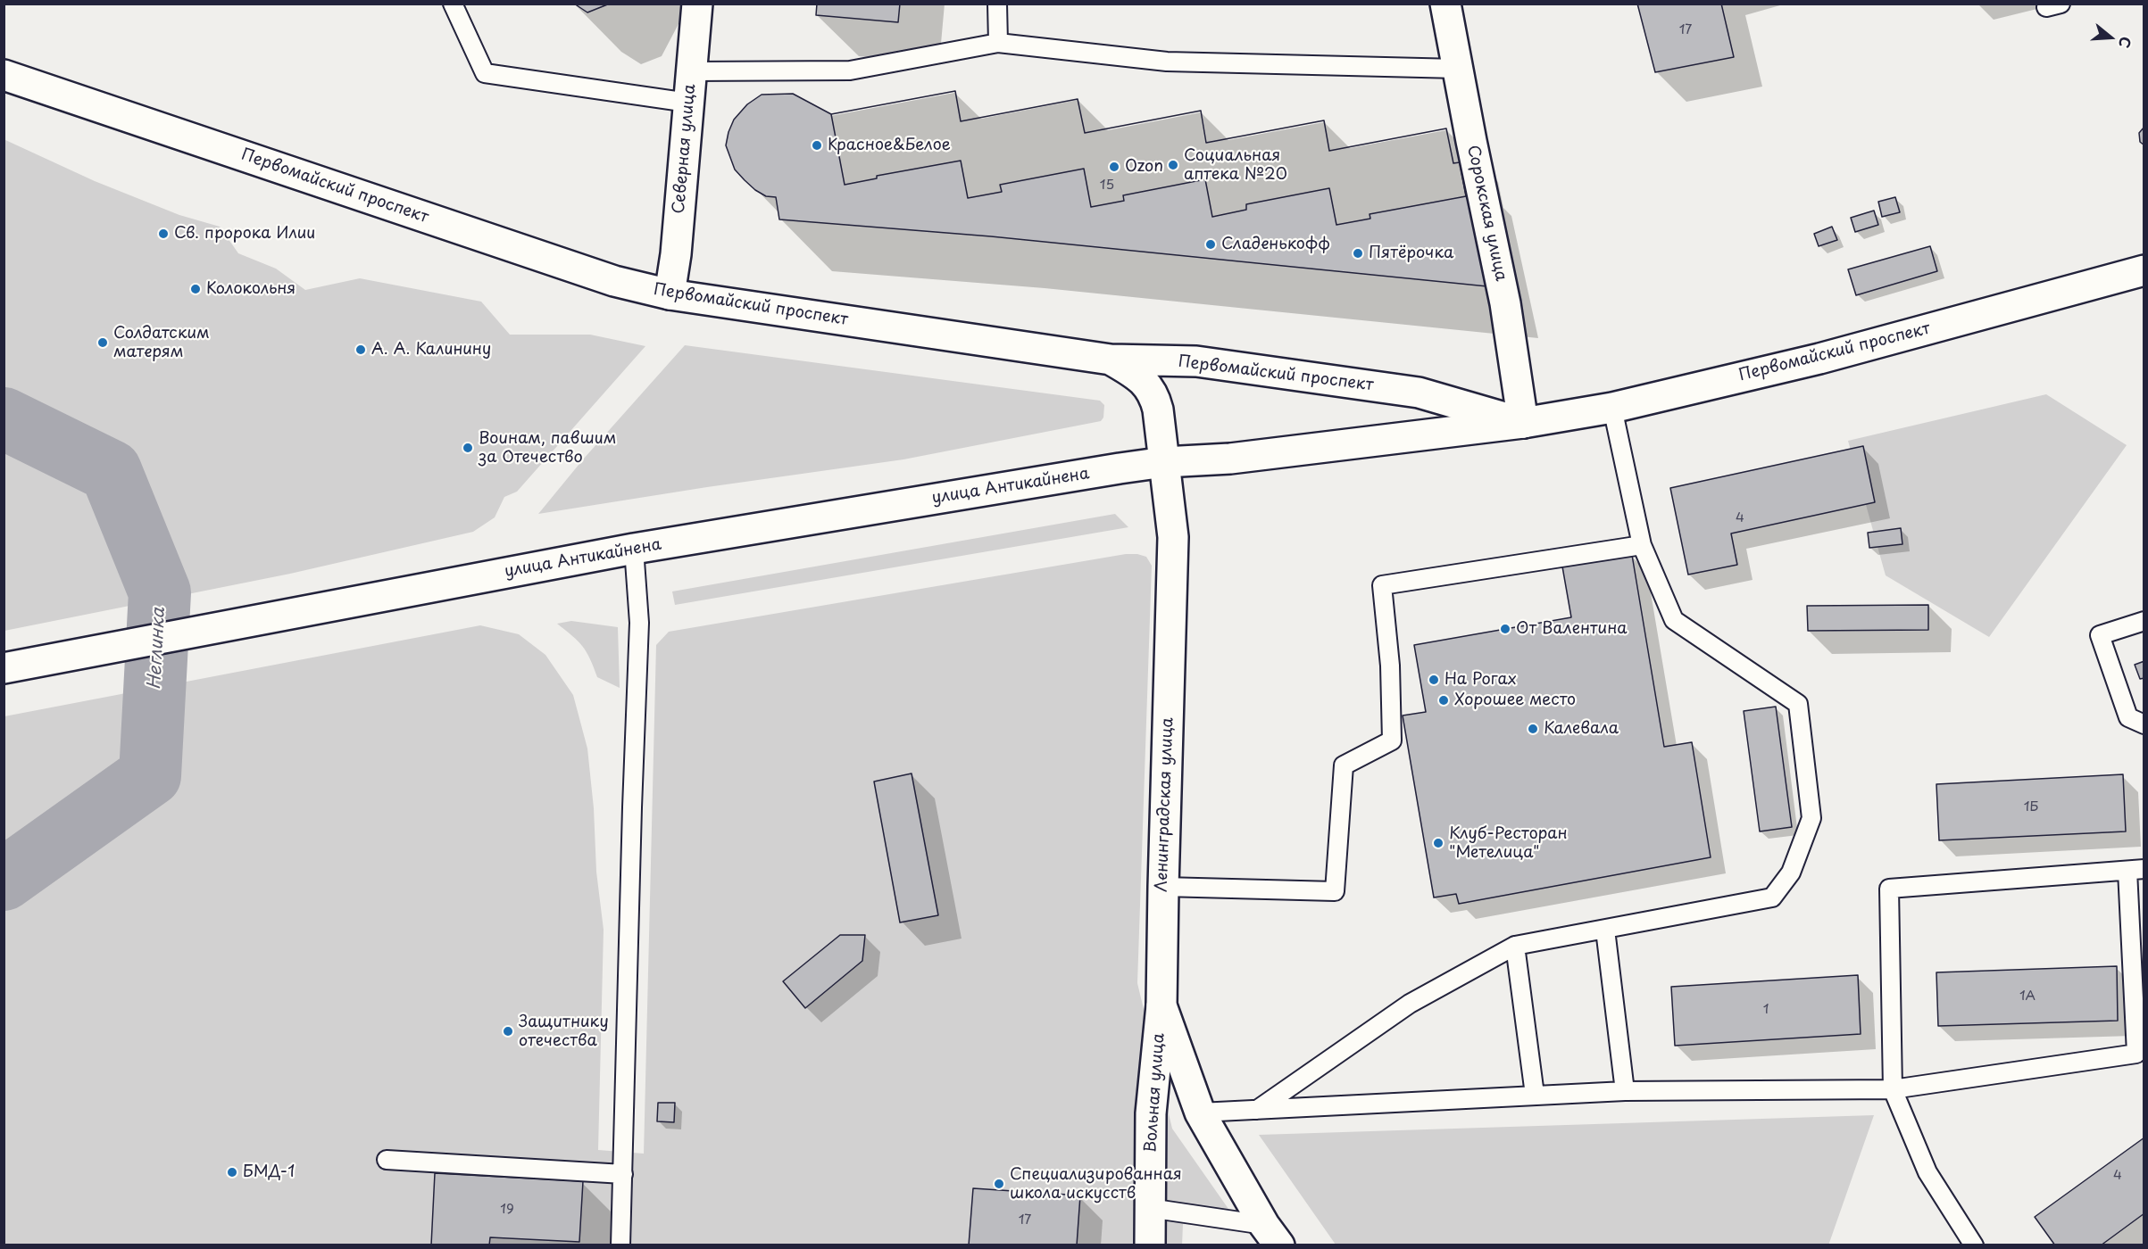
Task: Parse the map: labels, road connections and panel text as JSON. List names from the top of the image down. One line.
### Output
{"streets":{"main road":["Северная улица","Первомайский проспект","Сорокская улица","улица Антикайнена","Ленинградская улица","Вольная улица"]},"crossings":[["Северная улица","Первомайский проспект"],["Первомайский проспект","Сорокская улица"],["Первомайский проспект","улица Антикайнена"],["Первомайский проспект","Ленинградская улица"],["улица Антикайнена","Ленинградская улица"],["Ленинградская улица","Вольная улица"]],"water":["Неглинка"],"places":["Красное&Белое","Социальная аптека №20","Ozon","Св. пророка Илии","Сладенькофф","Пятёрочка","Колокольня","Солдатским матерям","А. А. Калинину","Воинам, павшим за Отечество","От Валентина","На Рогах","Хорошее место","Калевала","Клуб-Ресторан \"Метелица\"","Защитнику отечества","БМД-1","Специализированная школа искусств"],"house_numbers":["17","15","4","1Б","1А","1","4","19","17"],"north":"right"}
